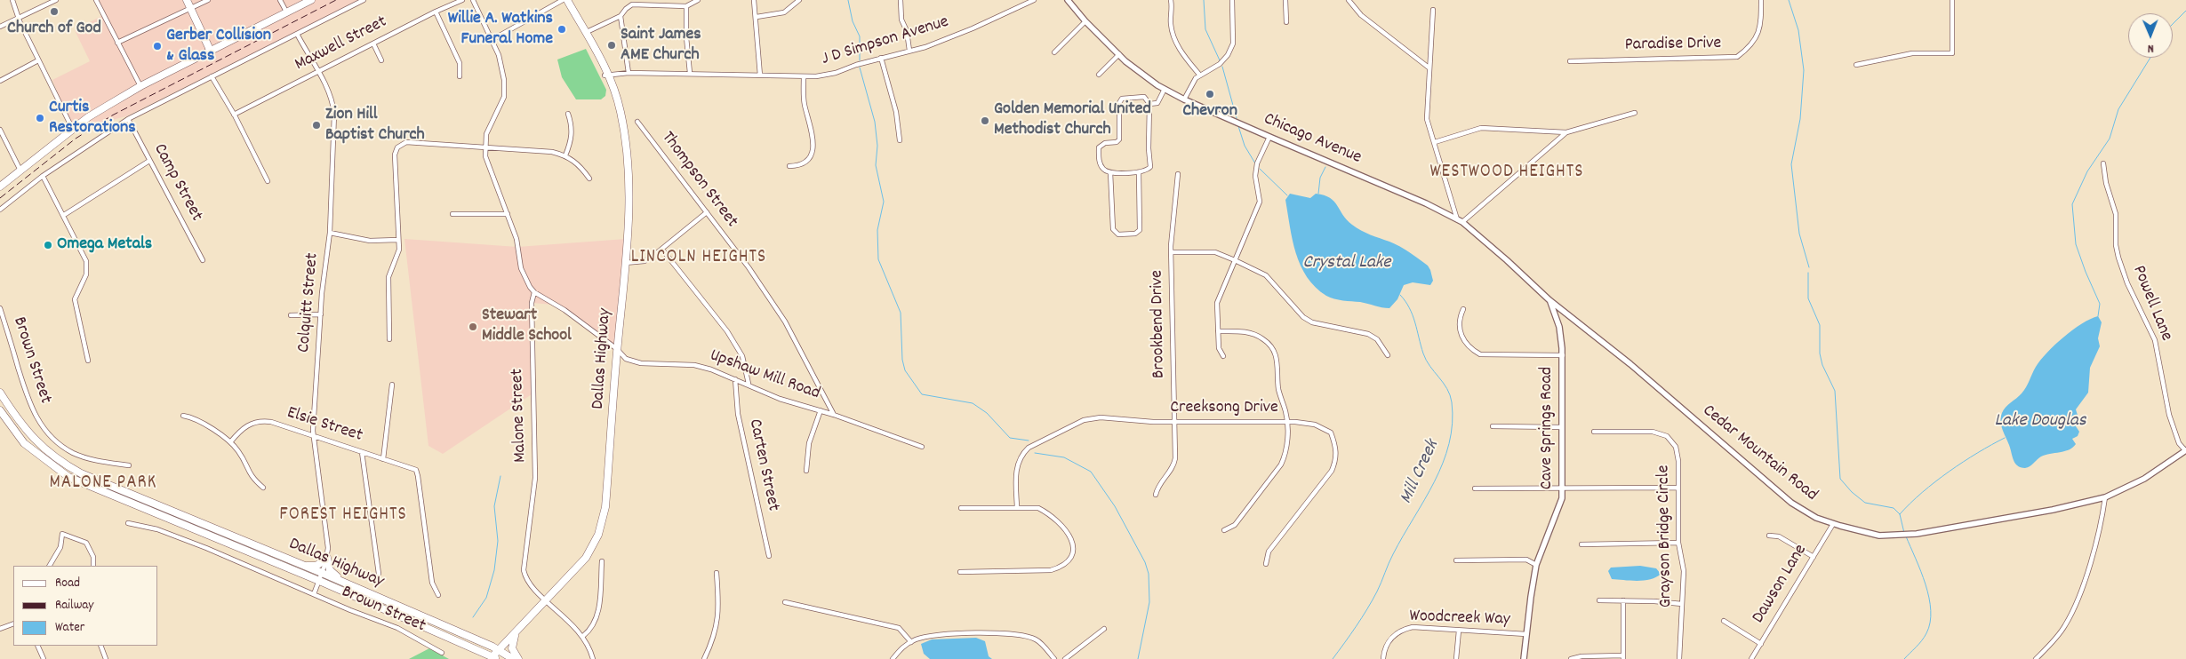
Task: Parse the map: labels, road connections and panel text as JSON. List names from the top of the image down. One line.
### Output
{"streets":{"main road":["Dallas Highway"],"street":["J D Simpson Avenue","Maxwell Street","Paradise Drive","Chicago Avenue","Thompson Street","Camp Street","Colquitt Street","Powell Lane","Brookbend Drive","Brown Street","Upshaw Mill Road","Creeksong Drive","Malone Street","Elsie Street","Cave Springs Road","Cedar Mountain Road","Carten Street","Grayson Bridge Circle","Dawson Lane","Woodcreek Way"]},"crossings":[["J D Simpson Avenue","Dallas Highway"],["Maxwell Street","Colquitt Street"],["Chicago Avenue","Cave Springs Road"],["Chicago Avenue","Cedar Mountain Road"],["Thompson Street","Upshaw Mill Road"],["Colquitt Street","Dallas Highway"],["Colquitt Street","Brown Street"],["Colquitt Street","Elsie Street"],["Powell Lane","Cedar Mountain Road"],["Brookbend Drive","Creeksong Drive"],["Dallas Highway","Brown Street"],["Dallas Highway","Upshaw Mill Road"],["Dallas Highway","Malone Street"],["Upshaw Mill Road","Malone Street"],["Upshaw Mill Road","Carten Street"],["Cave Springs Road","Cedar Mountain Road"],["Cave Springs Road","Woodcreek Way"],["Cedar Mountain Road","Dawson Lane"]],"districts":["WESTWOOD HEIGHTS","LINCOLN HEIGHTS","MALONE PARK","FOREST HEIGHTS"],"water":["Crystal Lake","Lake Douglas","Mill Creek"],"places":["Church of God","Willie A. Watkins Funeral Home","Saint James AME Church","Gerber Collision & Glass","Chevron","Curtis Restorations","Golden Memorial United Methodist Church","Zion Hill Baptist Church","Omega Metals","Stewart Middle School"],"legend":["Road","Railway","Water"],"north":"bottom"}
